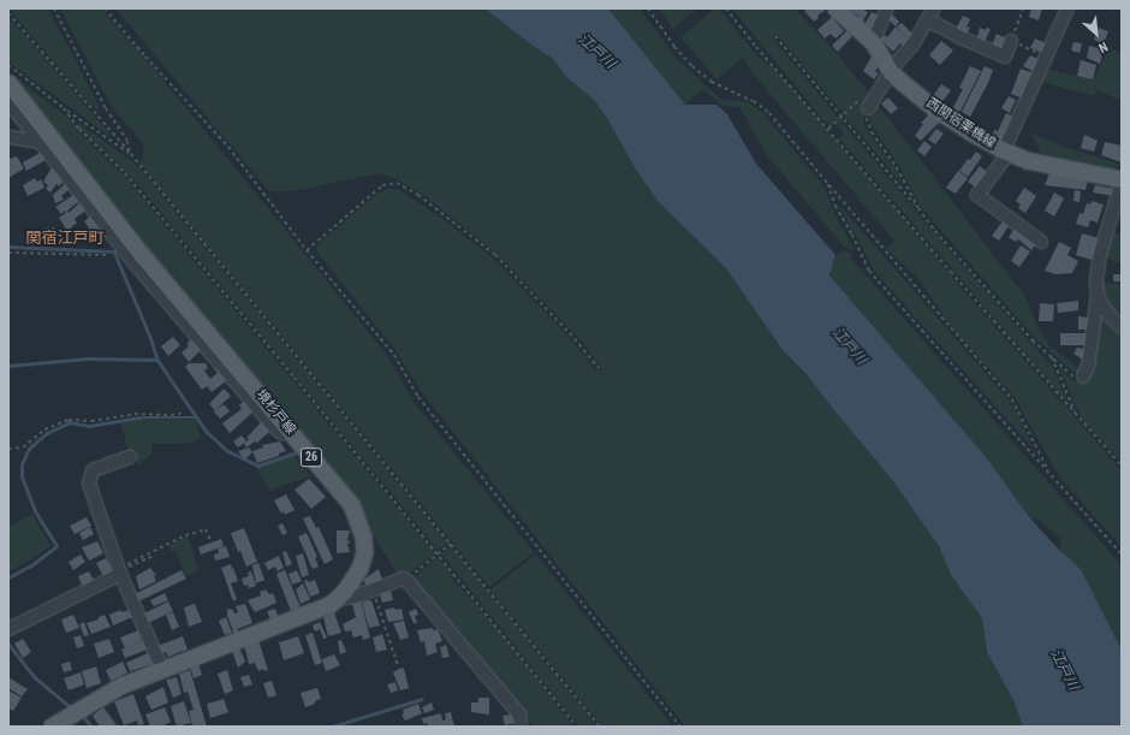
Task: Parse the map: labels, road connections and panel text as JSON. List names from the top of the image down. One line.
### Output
{"streets":{"main road":["西関宿栗橋線","境杉戸線","26"]},"districts":["関宿江戸町"],"water":["江戸川"],"north":"bottom right"}
